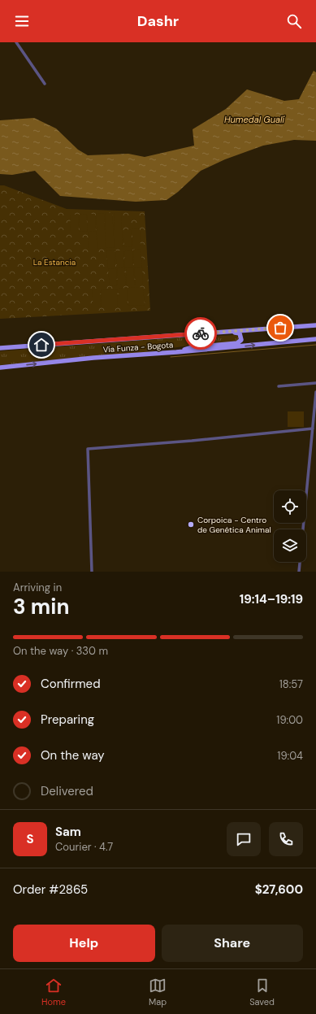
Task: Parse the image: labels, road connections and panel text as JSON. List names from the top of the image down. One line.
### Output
{"streets":{"main road":["Vía Funza - Bogota"]},"water":["Humedal Gualí"],"parks":["La Estancia"],"places":["Corpoica - Centro de Genética Animal"],"page":{"header":"Dashr","heading":["3 min","Arriving in","19:14–19:19"],"panel":["Sam","Courier · 4.7","Order #2865","$27,600"],"bar":"On the way · 330 m","list":[["Confirmed","18:57"],["Preparing","19:00"],["On the way","19:04"],"Delivered"],"round":"S","buttons":["Help","Share"],"tabs":["Home","Map","Saved"]}}
